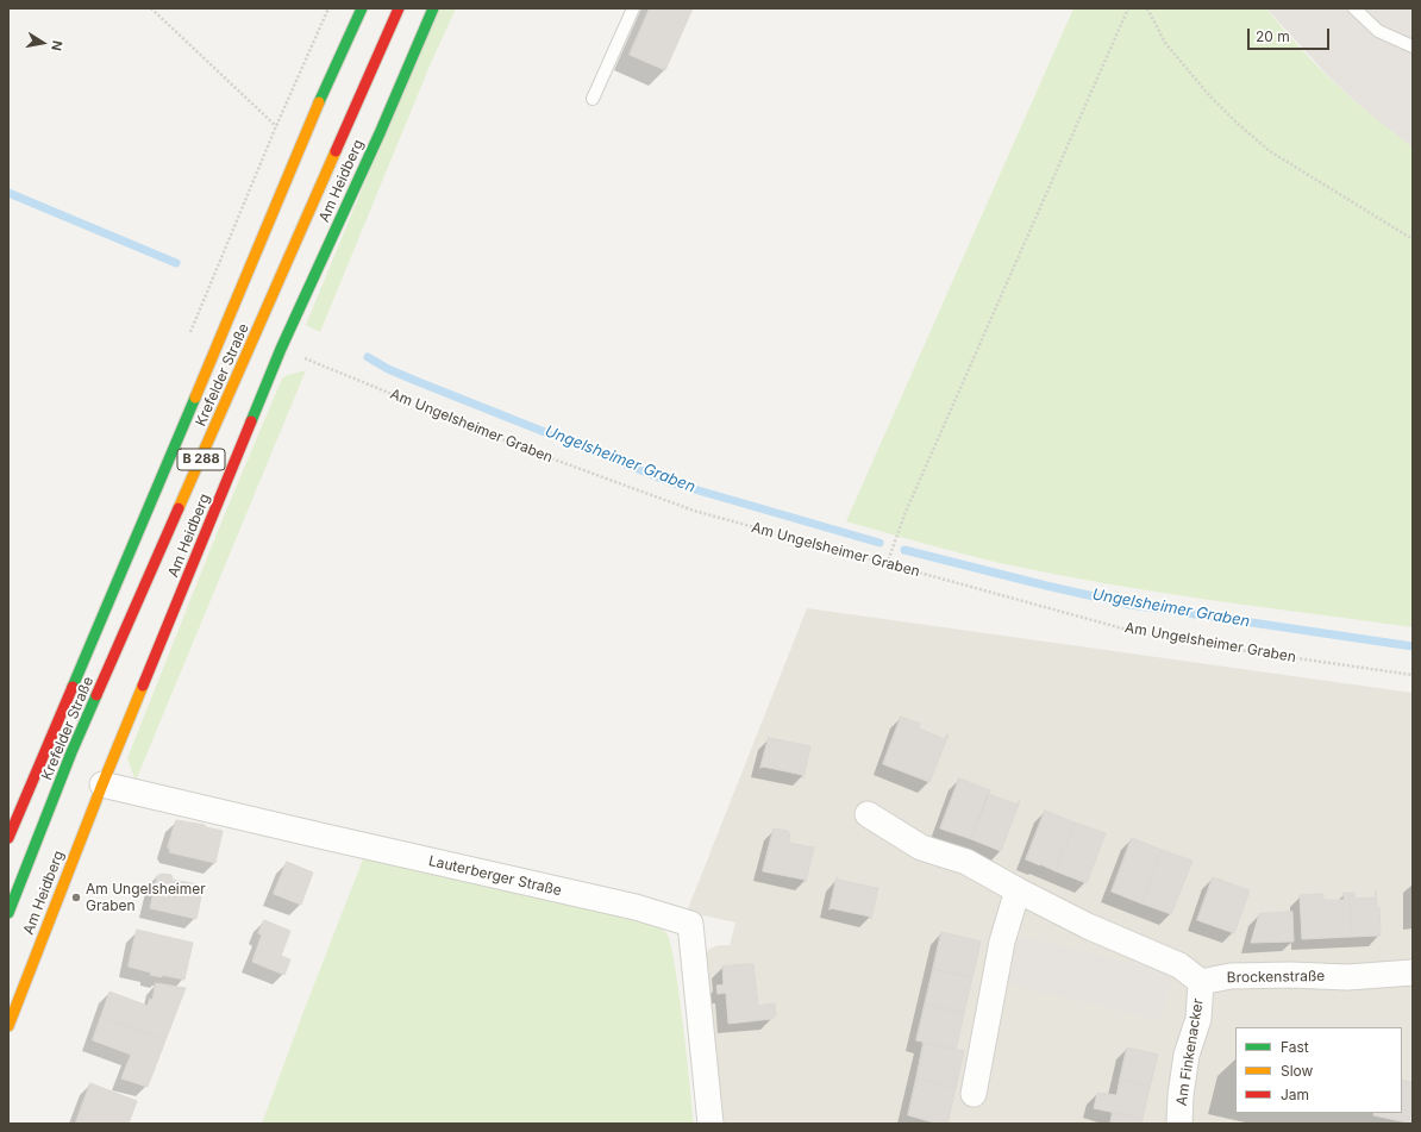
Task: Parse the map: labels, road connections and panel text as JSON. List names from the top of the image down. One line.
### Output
{"streets":{"main road":["Am Heidberg","Krefelder Straße","B 288"],"street":["Lauterberger Straße","Brockenstraße","Am Finkenacker"],"path":["Am Ungelsheimer Graben"]},"crossings":[["Am Heidberg","Am Ungelsheimer Graben"],["Am Heidberg","Lauterberger Straße"],["Brockenstraße","Am Finkenacker"]],"water":["Ungelsheimer Graben"],"places":["Am Ungelsheimer Graben"],"legend":["Fast","Slow","Jam"],"scale_bar":"20 m","north":"right"}
